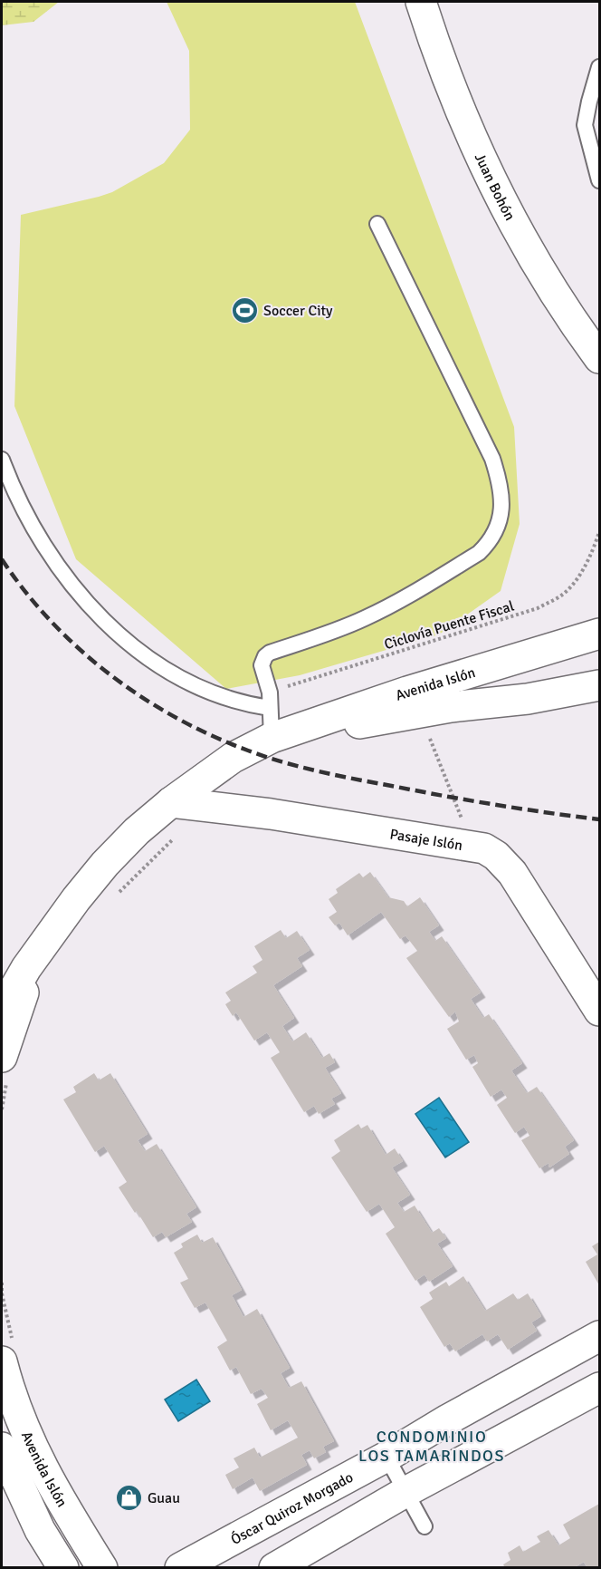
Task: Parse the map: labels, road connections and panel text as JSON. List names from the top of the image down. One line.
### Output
{"streets":{"street":["Juan Bohón","Avenida Islón","Pasaje Islón","Óscar Quiroz Morgado"],"path":["Ciclovía Puente Fiscal"]},"crossings":[["Avenida Islón","Pasaje Islón"]],"districts":["CONDOMINIO LOS TAMARINDOS"],"places":{"sports":["Soccer City"],"shop":["Guau"]}}
